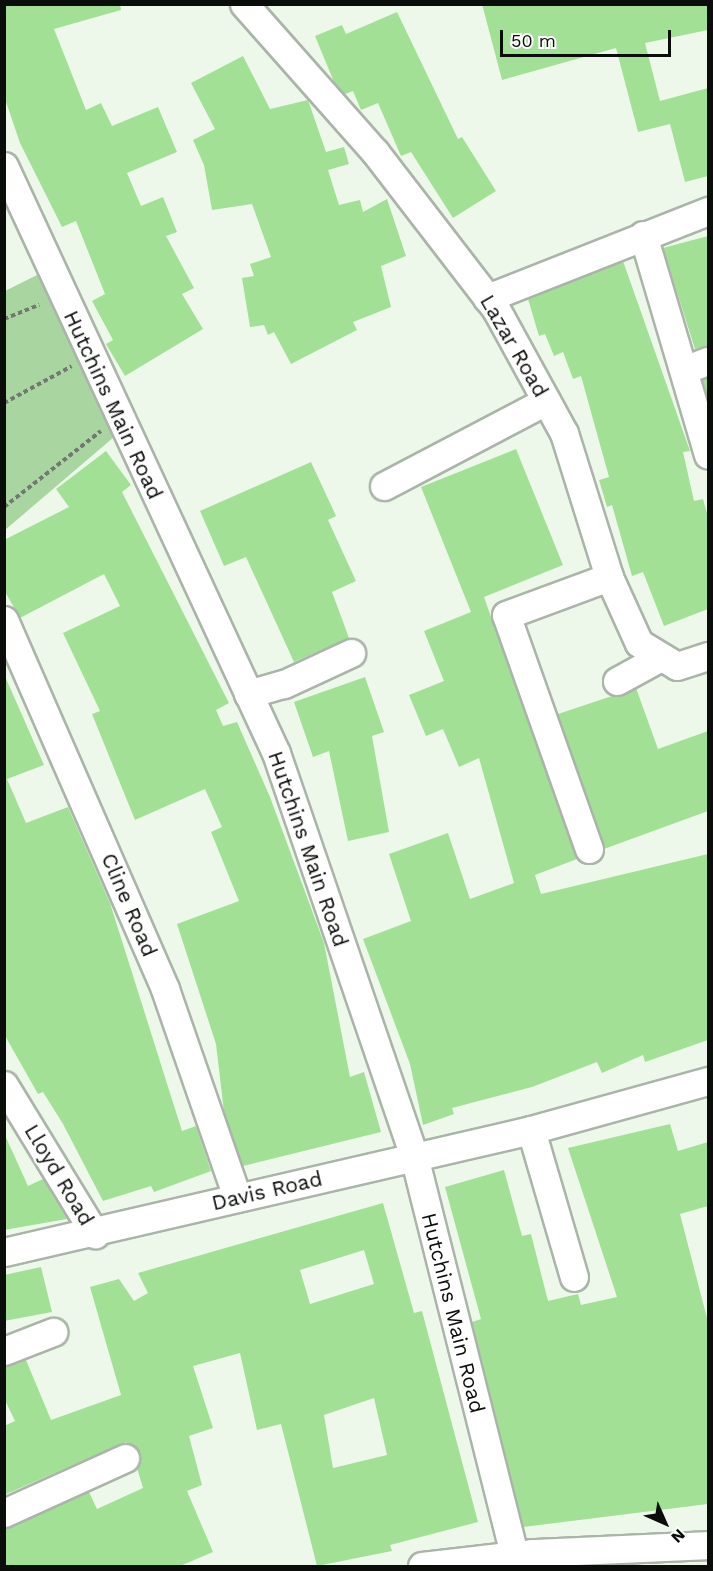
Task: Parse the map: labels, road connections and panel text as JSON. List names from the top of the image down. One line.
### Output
{"streets":{"street":["Lazar Road","Hutchins Main Road","Cline Road","Lloyd Road","Davis Road"]},"crossings":[["Hutchins Main Road","Davis Road"],["Cline Road","Davis Road"],["Lloyd Road","Davis Road"]],"scale_bar":"50 m","north":"bottom right"}
